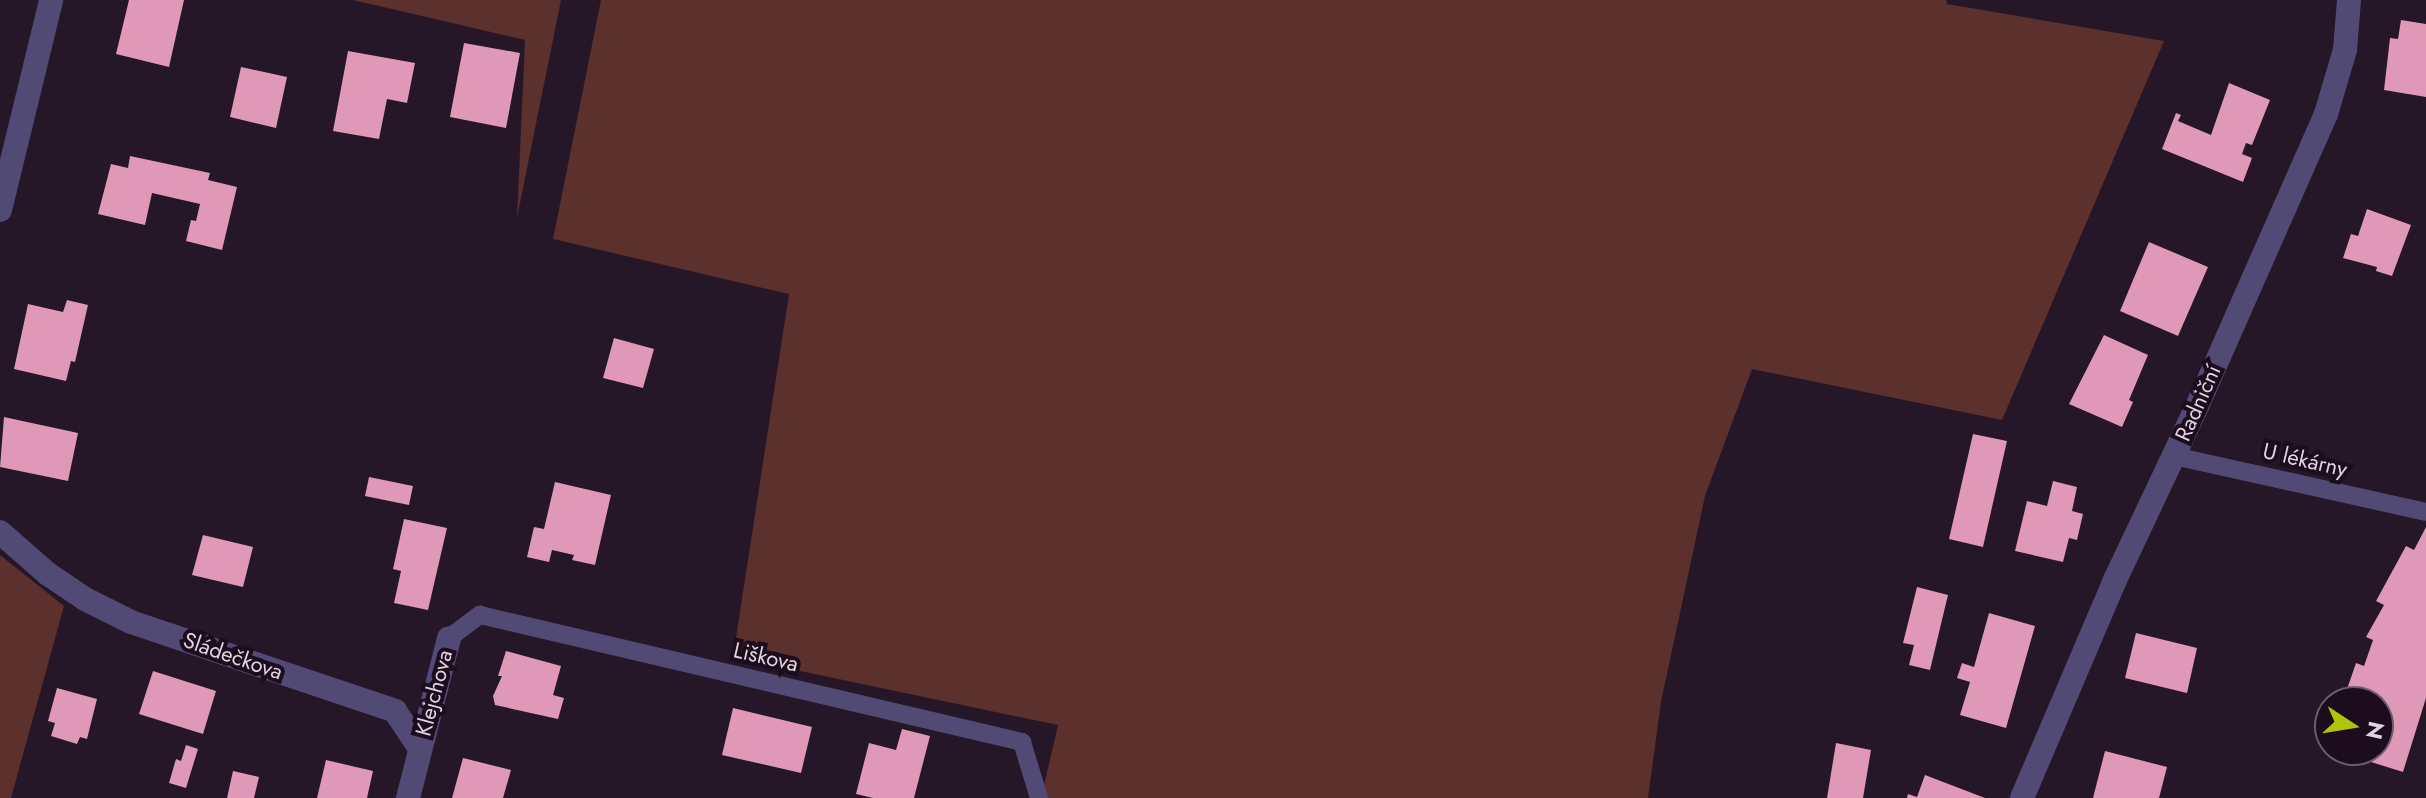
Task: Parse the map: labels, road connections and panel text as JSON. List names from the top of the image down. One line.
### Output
{"streets":{"street":["Radniční","Sládečkova","Klejchova"],"lane":["U lékárny","Liškova"]},"crossings":[["Radniční","U lékárny"],["Sládečkova","Klejchova"],["Liškova","Klejchova"]],"north":"right"}
